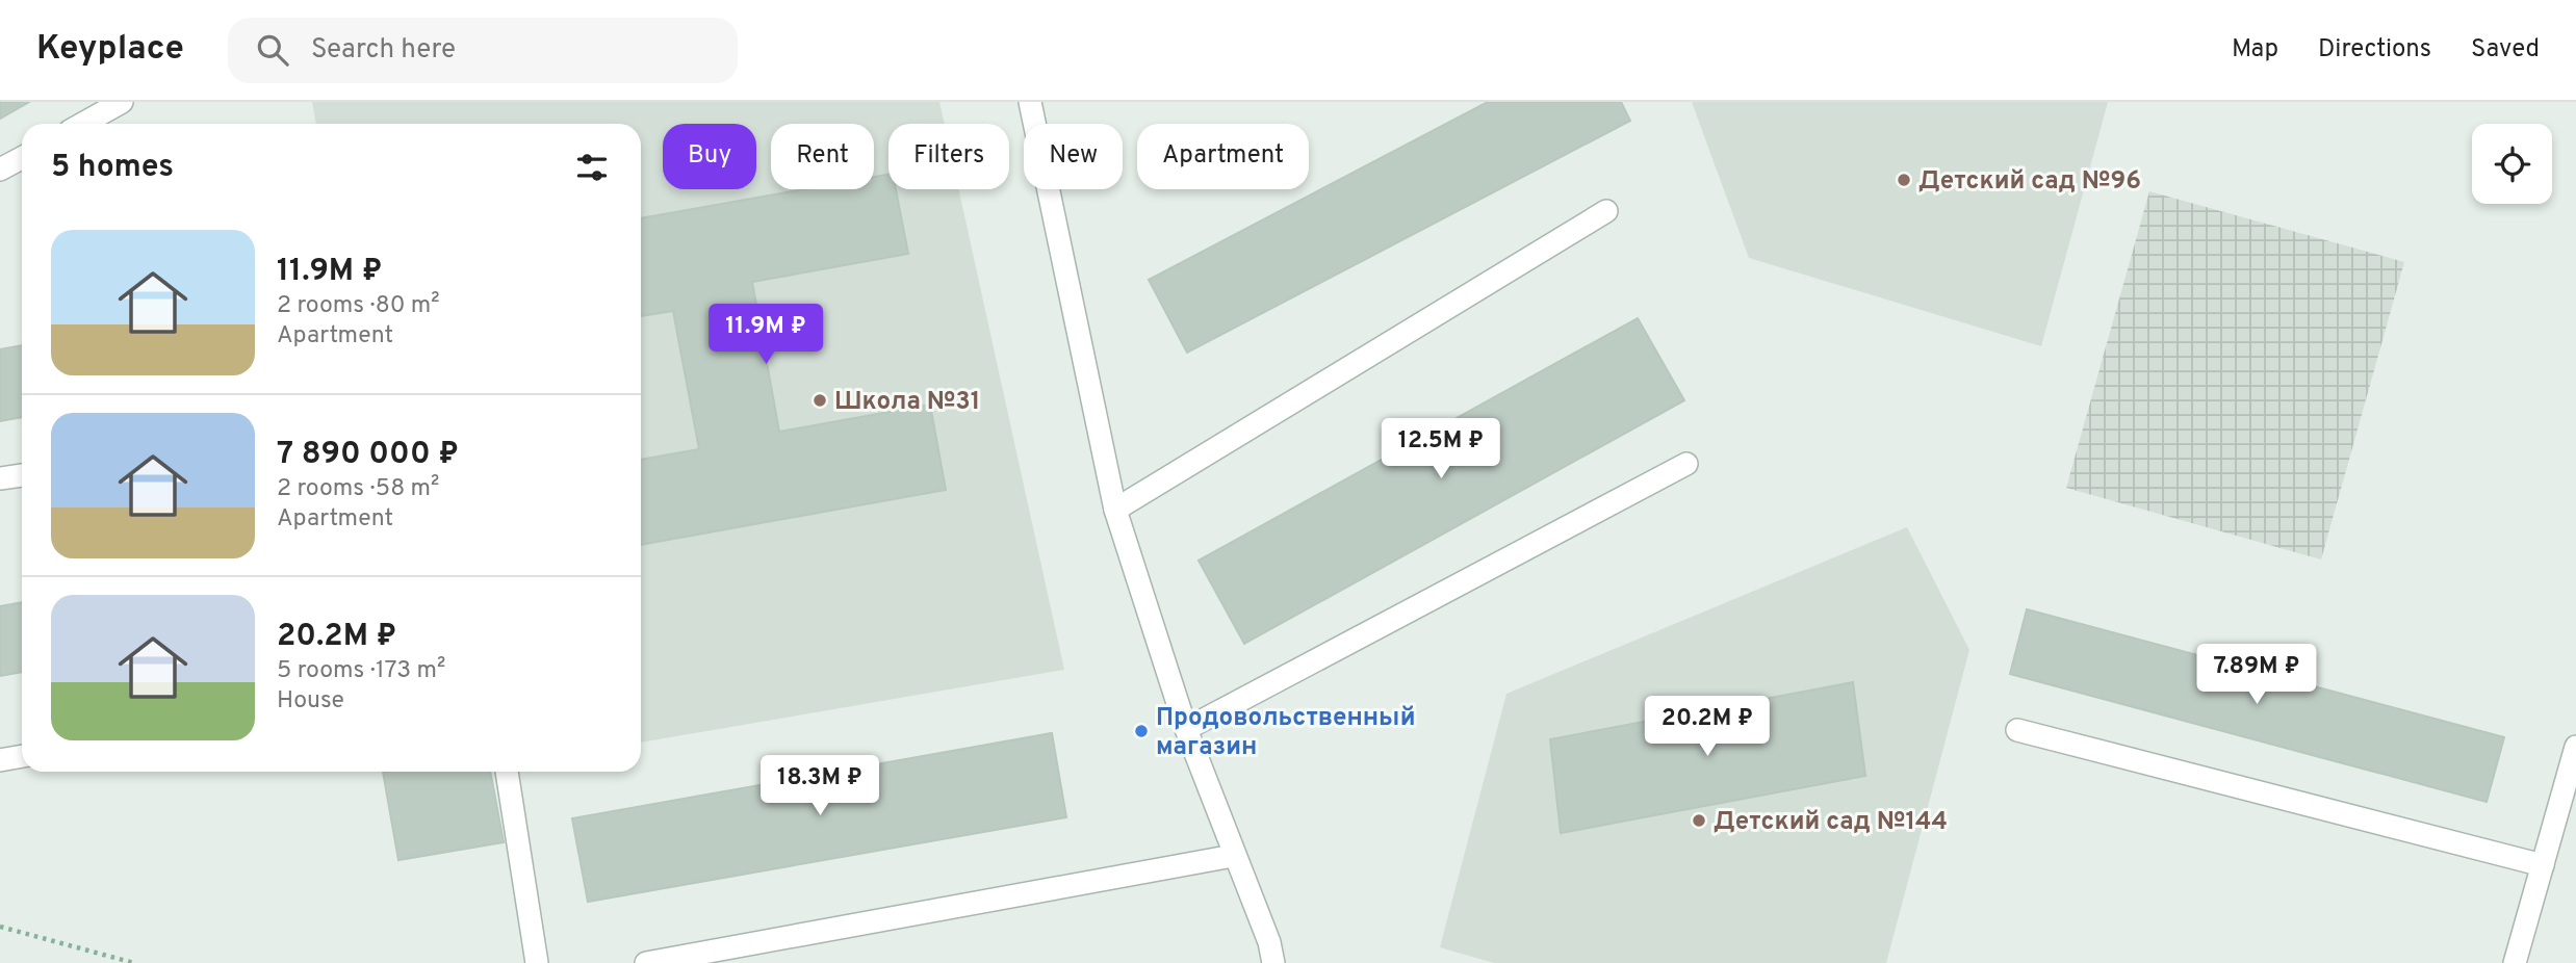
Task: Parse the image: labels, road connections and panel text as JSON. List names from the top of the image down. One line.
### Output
{"places":["Детский сад №96","Школа №31","Продовольственный магазин","Детский сад №144"],"page":{"header":"Keyplace","search":"Search here","nav":["Map","Directions","Saved"],"chip":["Buy","Rent","Filters","New","Apartment"],"heading":"5 homes","list":[{"name":"11.9M ₽","note":"2 rooms · 80 m² · Apartment"},{"name":"7 890 000 ₽","note":"2 rooms · 58 m² · Apartment"},{"name":"20.2M ₽","note":"5 rooms · 173 m² · House"}],"price":["11.9M ₽","12.5M ₽","7.89M ₽","20.2M ₽","18.3M ₽"]}}
